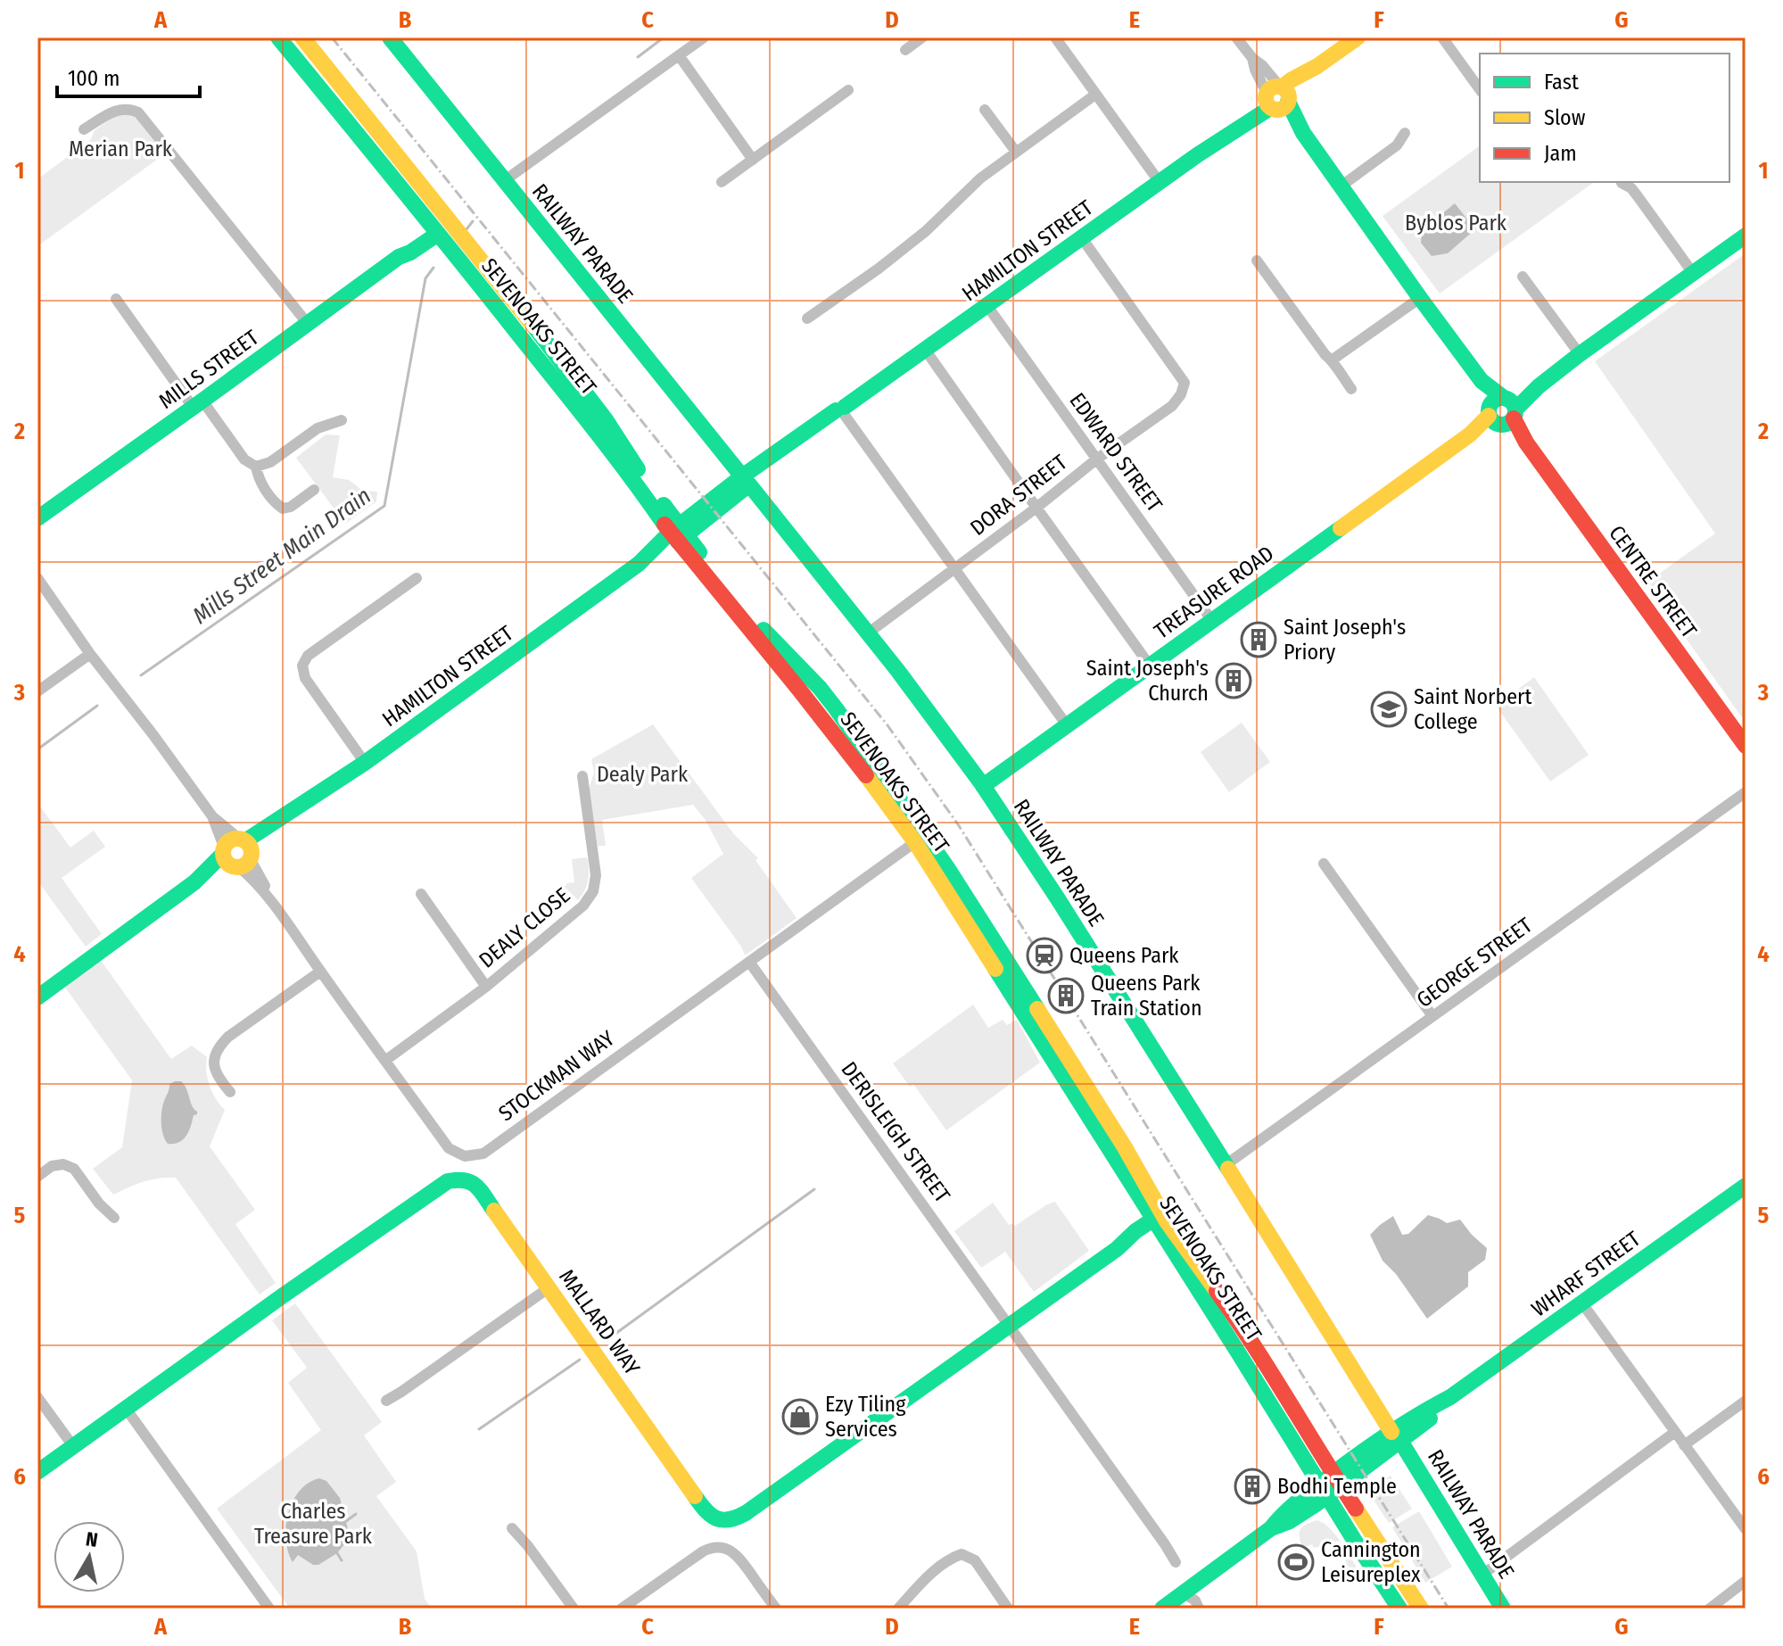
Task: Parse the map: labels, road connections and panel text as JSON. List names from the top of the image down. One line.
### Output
{"streets":{"street":["RAILWAY PARADE","HAMILTON STREET","SEVENOAKS STREET","MILLS STREET","EDWARD STREET","DORA STREET","CENTRE STREET","TREASURE ROAD","DEALY CLOSE","GEORGE STREET","STOCKMAN WAY","DERISLEIGH STREET","WHARF STREET","MALLARD WAY"]},"crossings":[["RAILWAY PARADE","HAMILTON STREET"],["RAILWAY PARADE","DORA STREET"],["RAILWAY PARADE","TREASURE ROAD"],["RAILWAY PARADE","GEORGE STREET"],["RAILWAY PARADE","WHARF STREET"],["HAMILTON STREET","SEVENOAKS STREET"],["HAMILTON STREET","EDWARD STREET"],["HAMILTON STREET","DORA STREET"],["HAMILTON STREET","CENTRE STREET"],["HAMILTON STREET","STOCKMAN WAY"],["SEVENOAKS STREET","MILLS STREET"],["SEVENOAKS STREET","STOCKMAN WAY"],["SEVENOAKS STREET","WHARF STREET"],["SEVENOAKS STREET","MALLARD WAY"],["EDWARD STREET","DORA STREET"],["EDWARD STREET","TREASURE ROAD"],["CENTRE STREET","TREASURE ROAD"],["DEALY CLOSE","STOCKMAN WAY"],["STOCKMAN WAY","DERISLEIGH STREET"],["DERISLEIGH STREET","MALLARD WAY"]],"water":["Mills Street Main Drain"],"parks":["Merian Park","Byblos Park","Dealy Park","Charles Treasure Park"],"places":{"building":["Saint Joseph's Priory","Saint Joseph's Church","Queens Park Train Station","Bodhi Temple"],"school or university":["Saint Norbert College"],"station":["Queens Park"],"shop":["Ezy Tiling Services"],"sports":["Cannington Leisureplex"]},"legend":["Fast","Slow","Jam"],"scale_bar":"100 m","north":"top","grid":{"columns":["A","B","C","D","E","F","G"],"rows":["1","2","3","4","5","6"]}}
